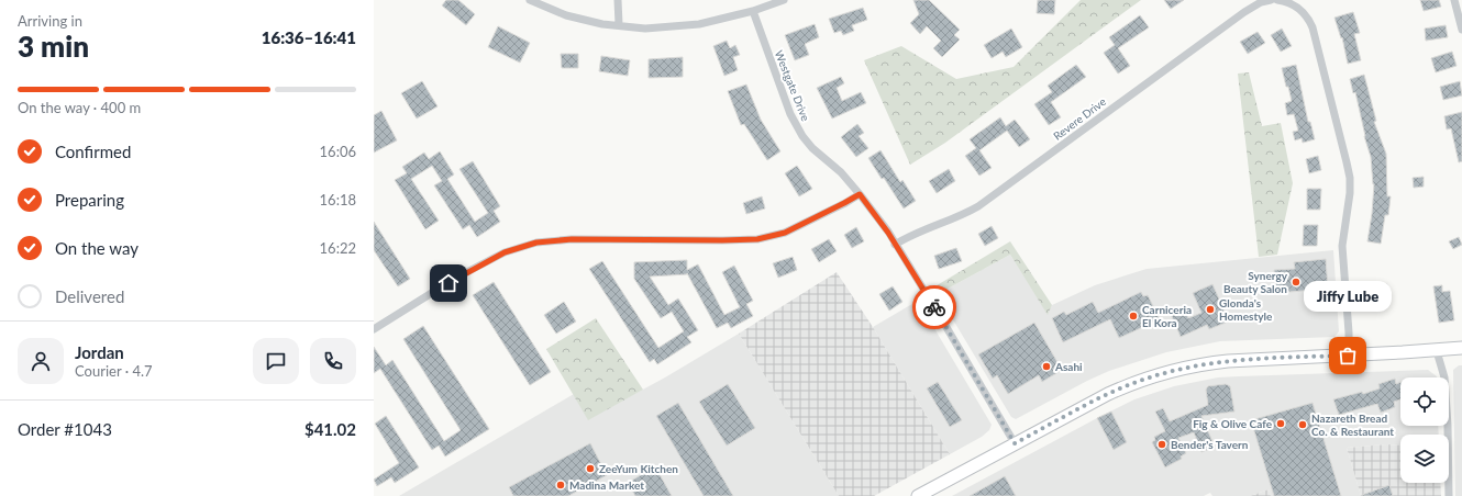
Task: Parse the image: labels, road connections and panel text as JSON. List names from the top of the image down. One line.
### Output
{"streets":{"street":["Westgate Drive","Revere Drive"]},"crossings":[["Westgate Drive","Revere Drive"]],"places":["Synergy Beauty Salon","Glonda's Homestyle","Carniceria El Kora","Jiffy Lube","Asahi","Fig & Olive Cafe","Nazareth Bread Co. & Restaurant","Bender's Tavern","ZeeYum Kitchen","Madina Market"],"page":{"heading":["3 min","Arriving in","16:36–16:41"],"panel":["Jordan","Courier · 4.7","Order #1043","$41.02"],"bar":"On the way · 400 m","list":[["Confirmed","16:06"],["Preparing","16:18"],["On the way","16:22"],"Delivered"],"bubble":"Jiffy Lube"}}
